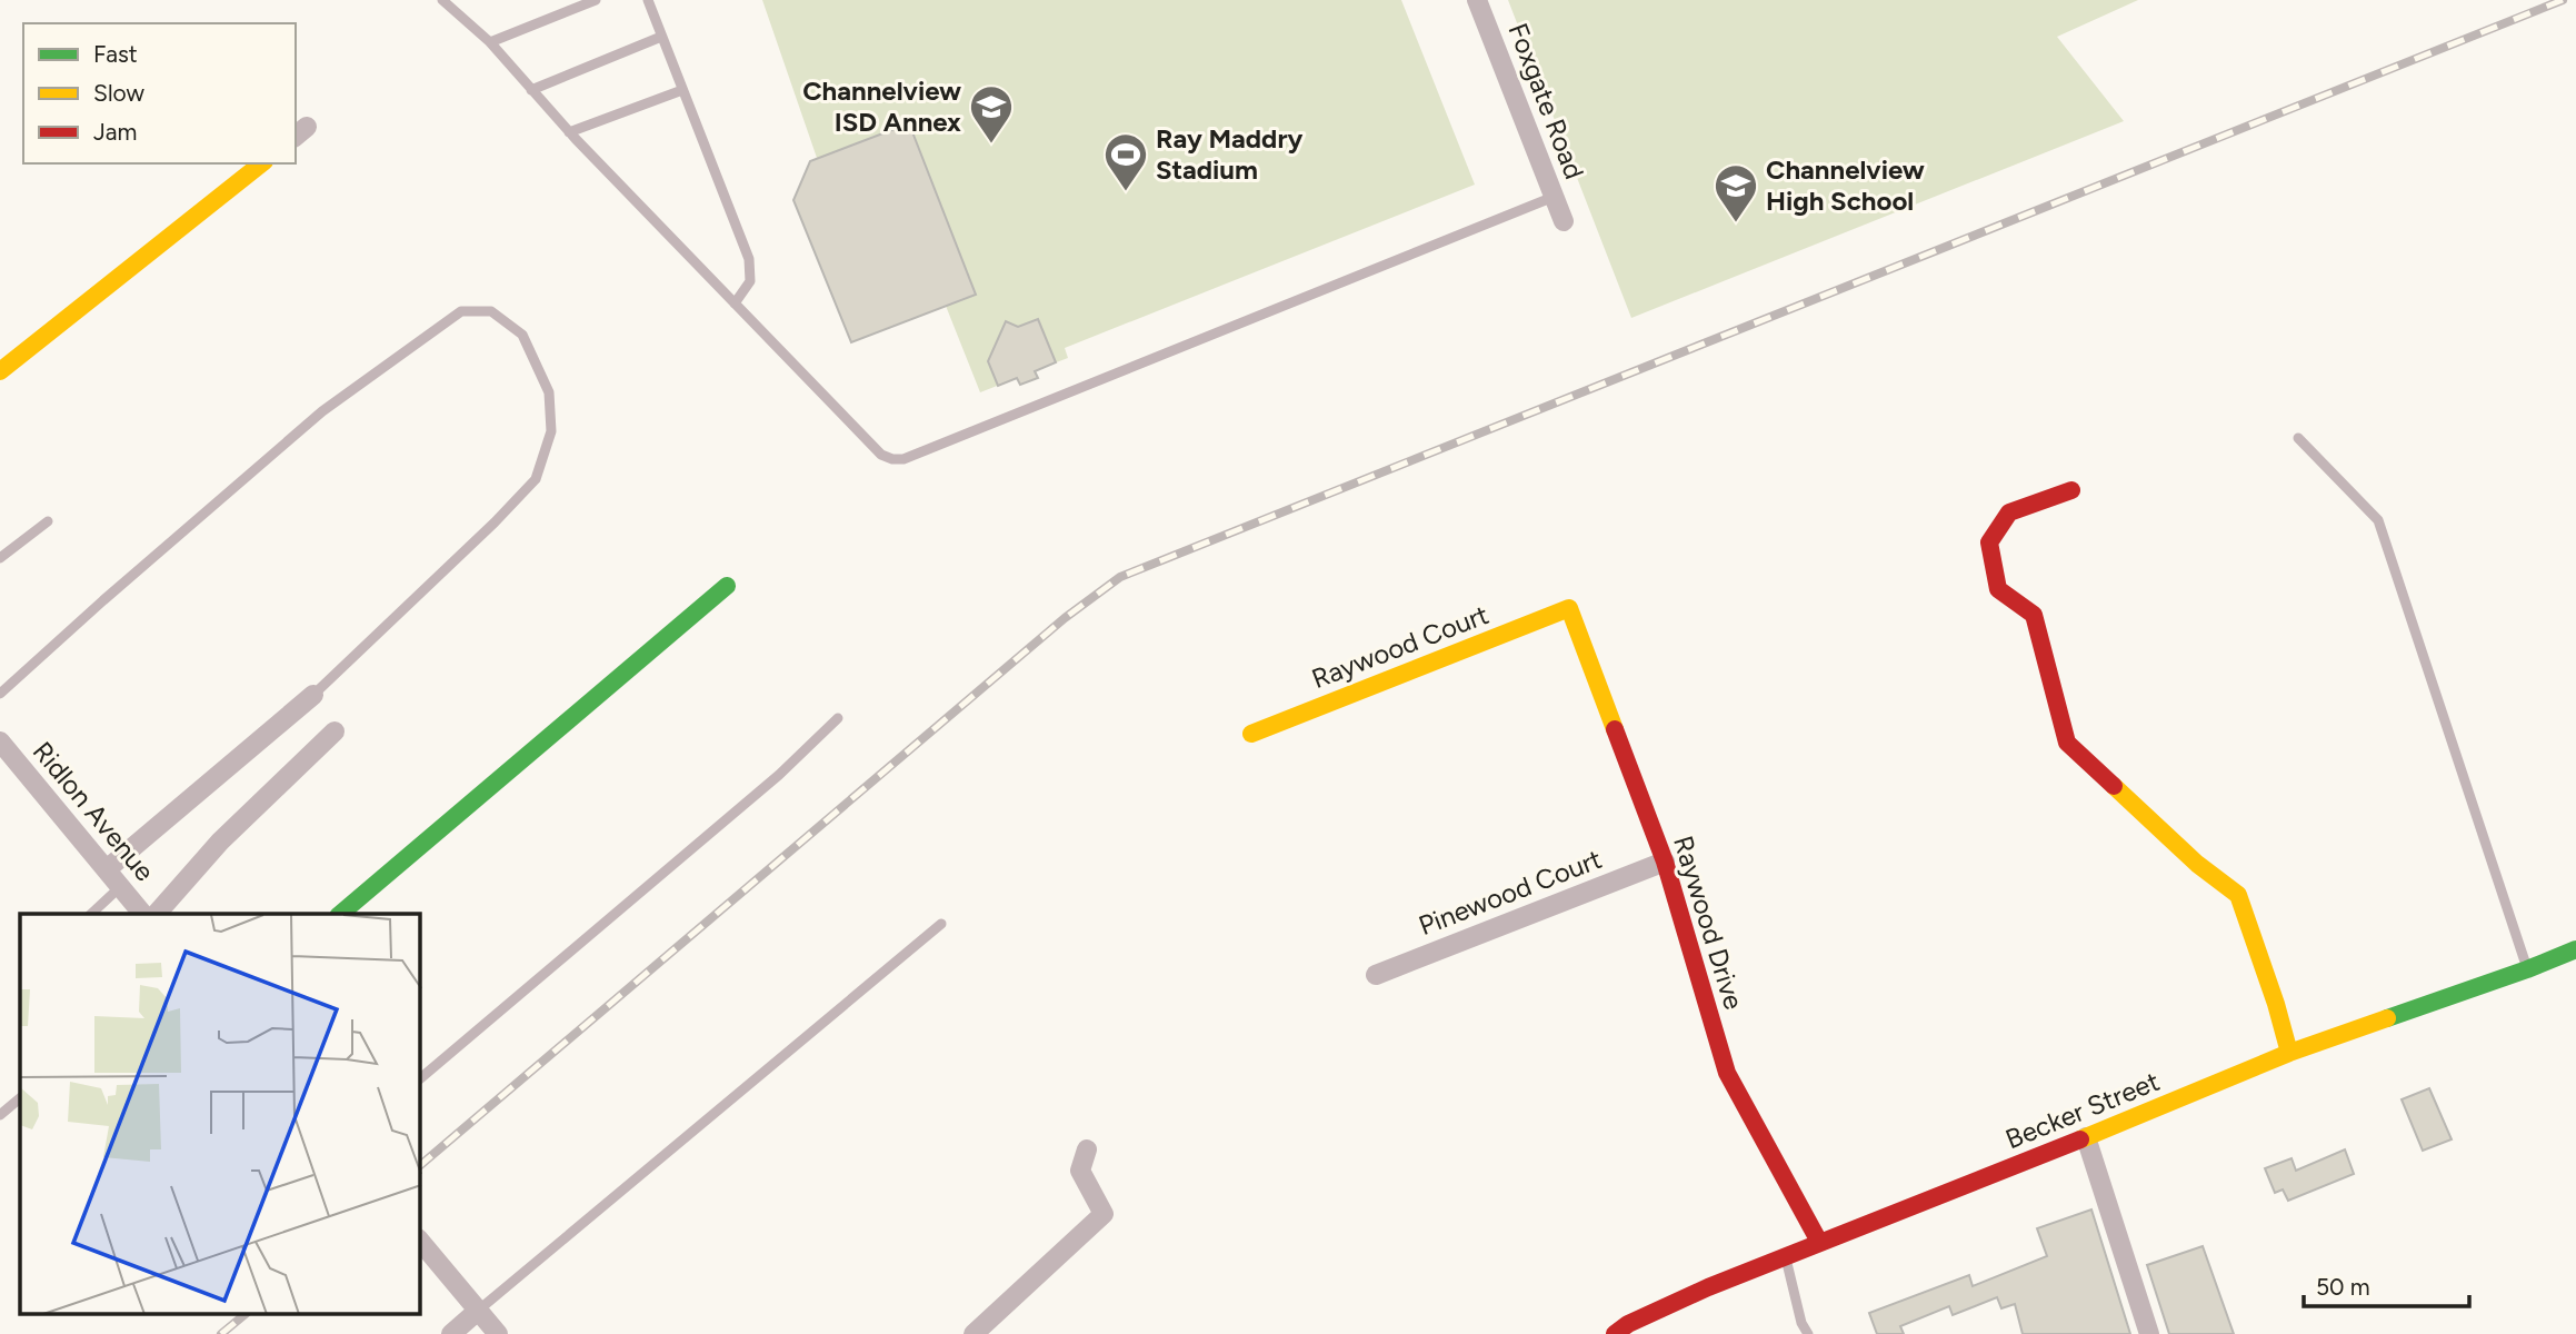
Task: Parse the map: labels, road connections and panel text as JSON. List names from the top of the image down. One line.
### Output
{"streets":{"street":["Foxgate Road","Raywood Court","Ridlon Avenue","Pinewood Court","Raywood Drive","Becker Street"]},"crossings":[["Raywood Court","Raywood Drive"],["Pinewood Court","Raywood Drive"],["Raywood Drive","Becker Street"]],"places":{"school or university":["Channelview ISD Annex","Channelview High School"],"sports":["Ray Maddry Stadium"]},"legend":["Fast","Slow","Jam"],"scale_bar":"50 m"}
